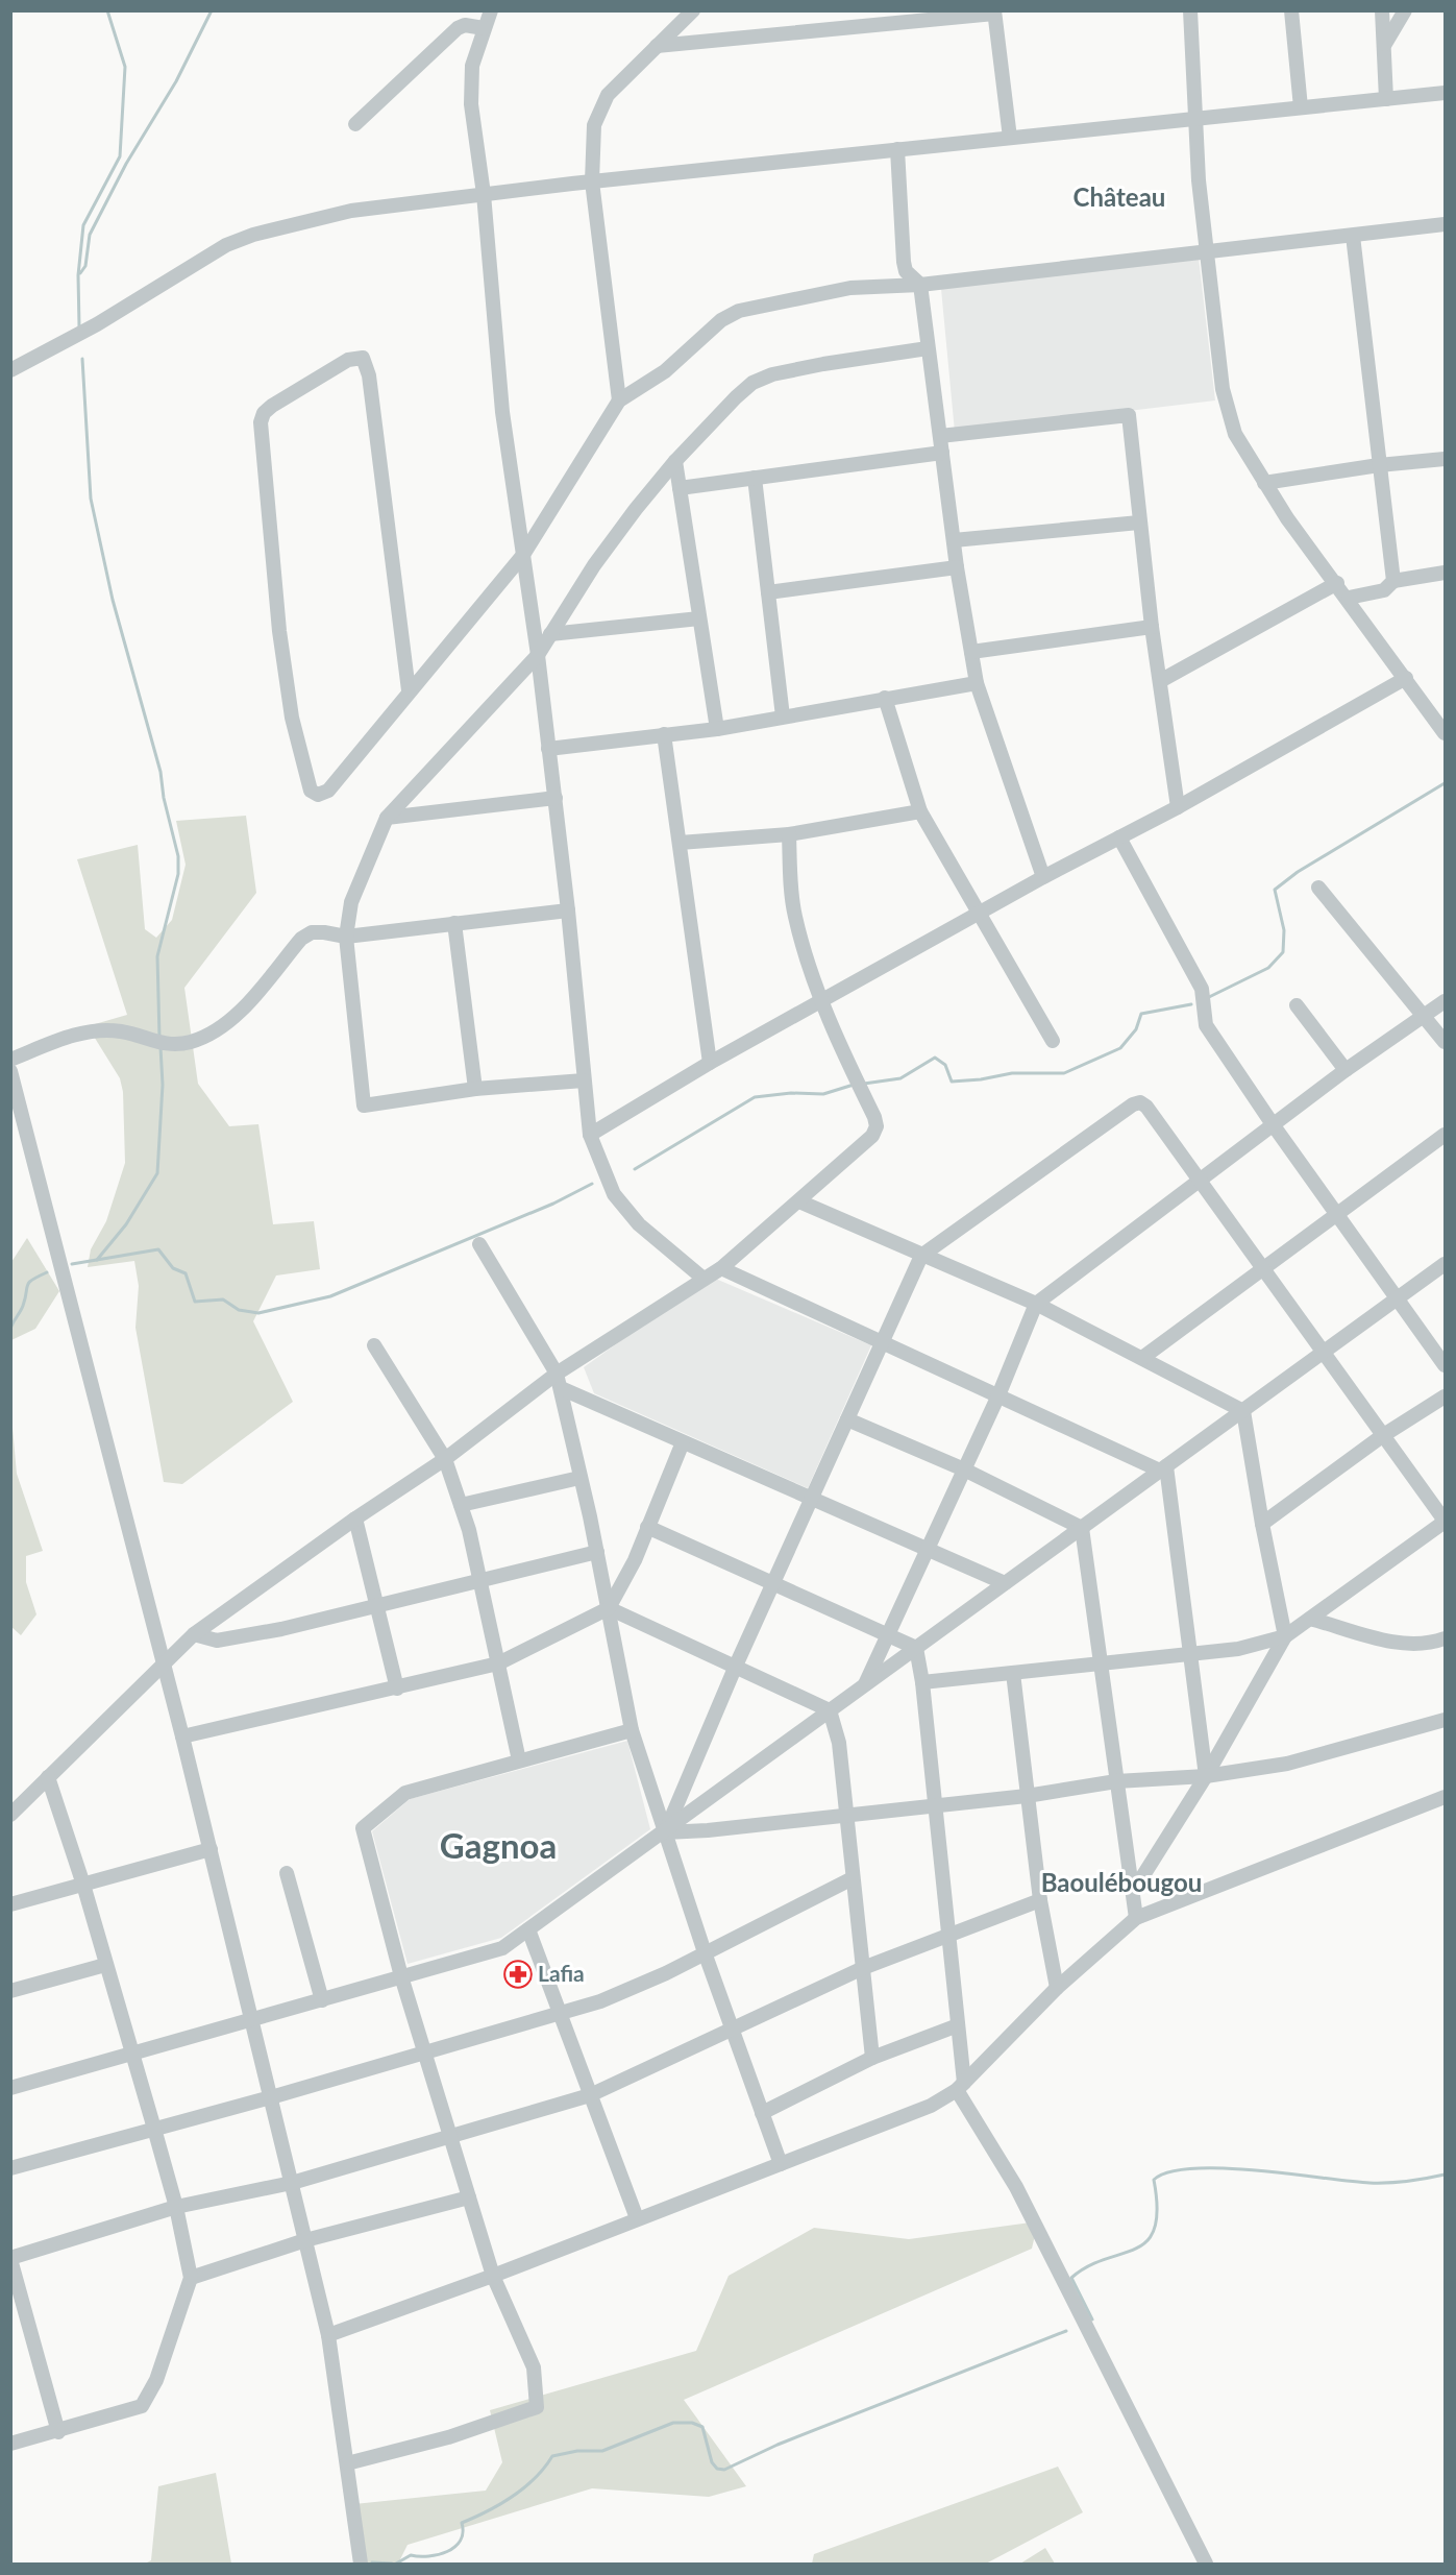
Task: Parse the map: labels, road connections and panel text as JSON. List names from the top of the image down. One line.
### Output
{"districts":["Château","Gagnoa","Baoulébougou"],"places":{"pharmacy":["Lafia"]}}
